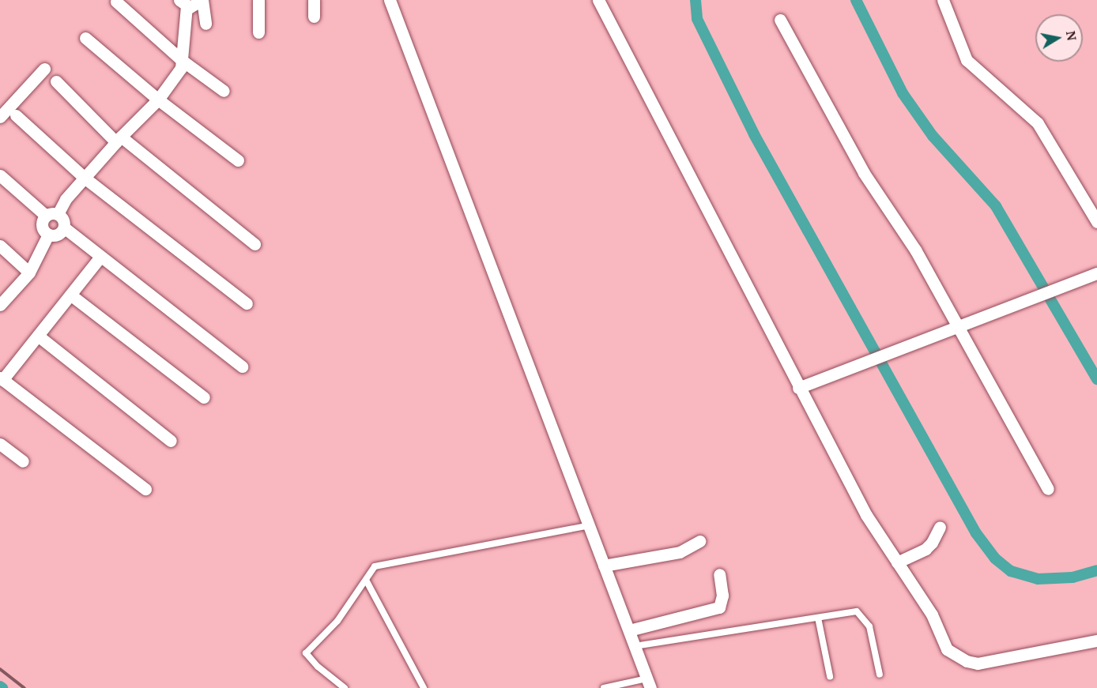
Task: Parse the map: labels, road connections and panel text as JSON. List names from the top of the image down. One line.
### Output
{"north":"right"}
